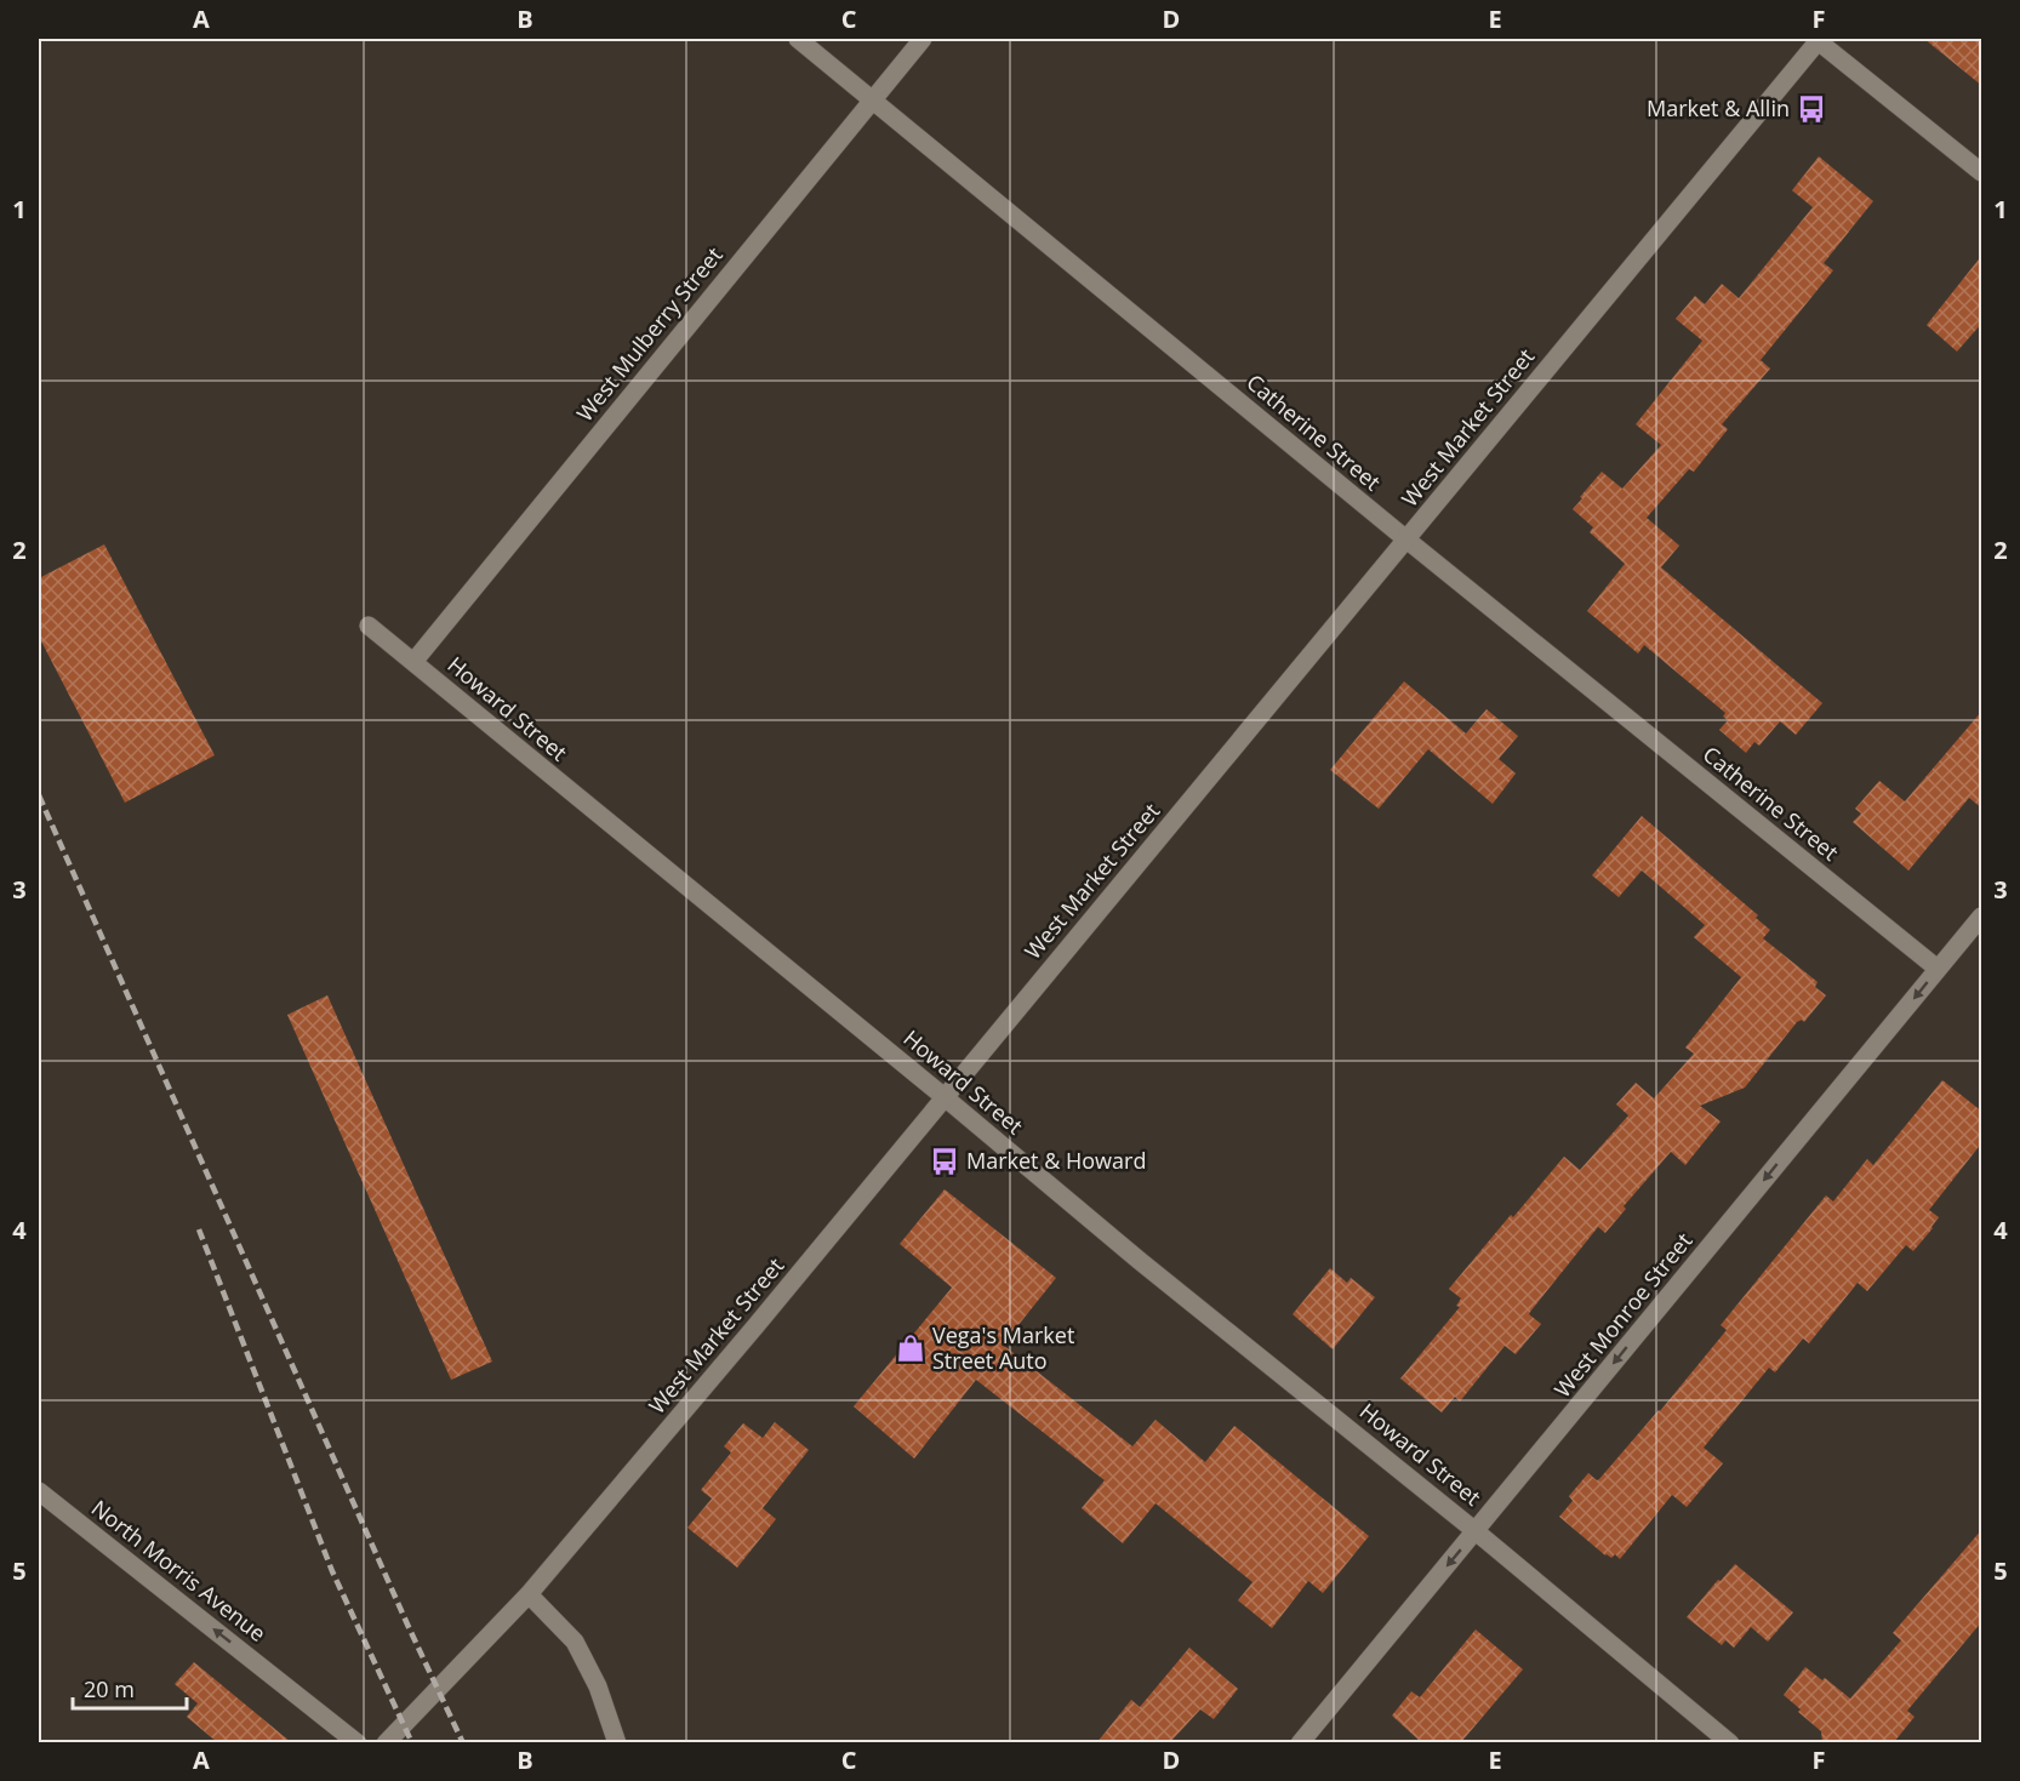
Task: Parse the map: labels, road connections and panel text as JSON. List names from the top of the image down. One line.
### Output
{"streets":{"street":["West Mulberry Street","West Market Street","Catherine Street","Howard Street","West Monroe Street","North Morris Avenue"]},"crossings":[["West Mulberry Street","Catherine Street"],["West Mulberry Street","Howard Street"],["West Market Street","Catherine Street"],["West Market Street","Howard Street"],["Catherine Street","West Monroe Street"],["Howard Street","West Monroe Street"]],"one_way":["West Monroe Street","North Morris Avenue"],"places":{"bus stop":["Market & Allin","Market & Howard"],"shop":["Vega's Market Street Auto"]},"scale_bar":"20 m","grid":{"columns":["A","B","C","D","E","F"],"rows":["1","2","3","4","5"]}}
